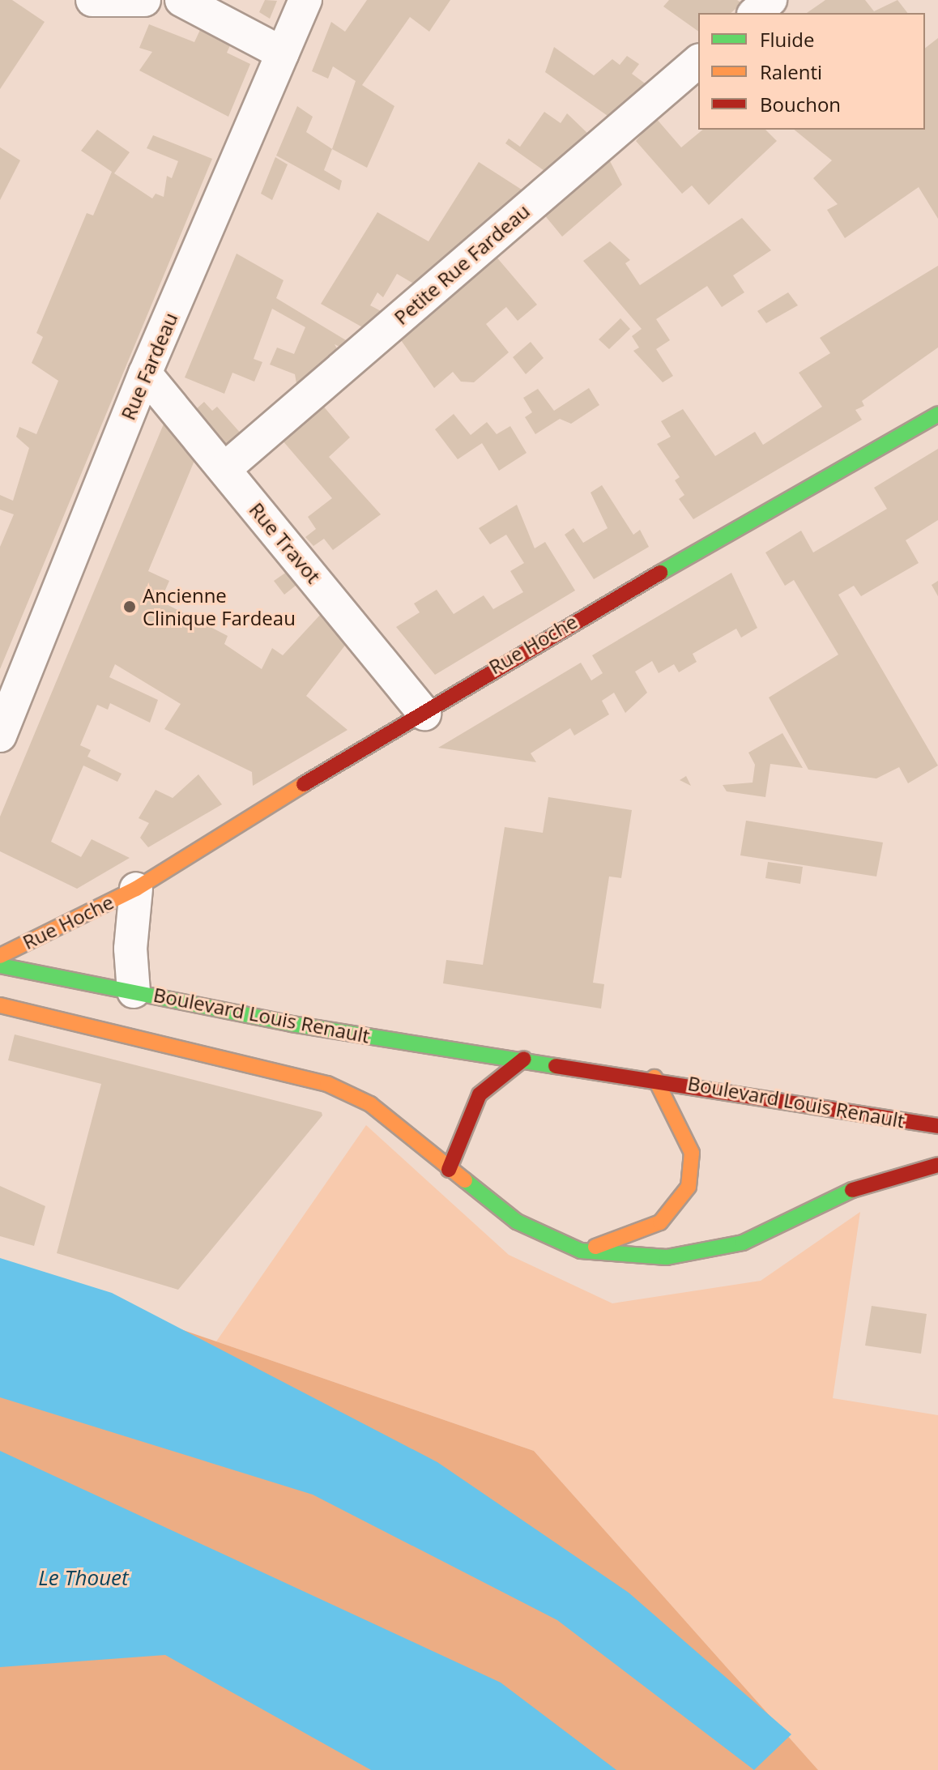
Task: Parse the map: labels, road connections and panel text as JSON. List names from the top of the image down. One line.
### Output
{"streets":{"main road":["Rue Hoche","Boulevard Louis Renault"],"street":["Petite Rue Fardeau","Rue Fardeau","Rue Travot"]},"crossings":[["Petite Rue Fardeau","Rue Travot"],["Rue Fardeau","Rue Travot"],["Rue Travot","Rue Hoche"],["Rue Hoche","Boulevard Louis Renault"]],"water":["Le Thouet"],"places":["Ancienne Clinique Fardeau"],"legend":["Fluide","Ralenti","Bouchon"]}
